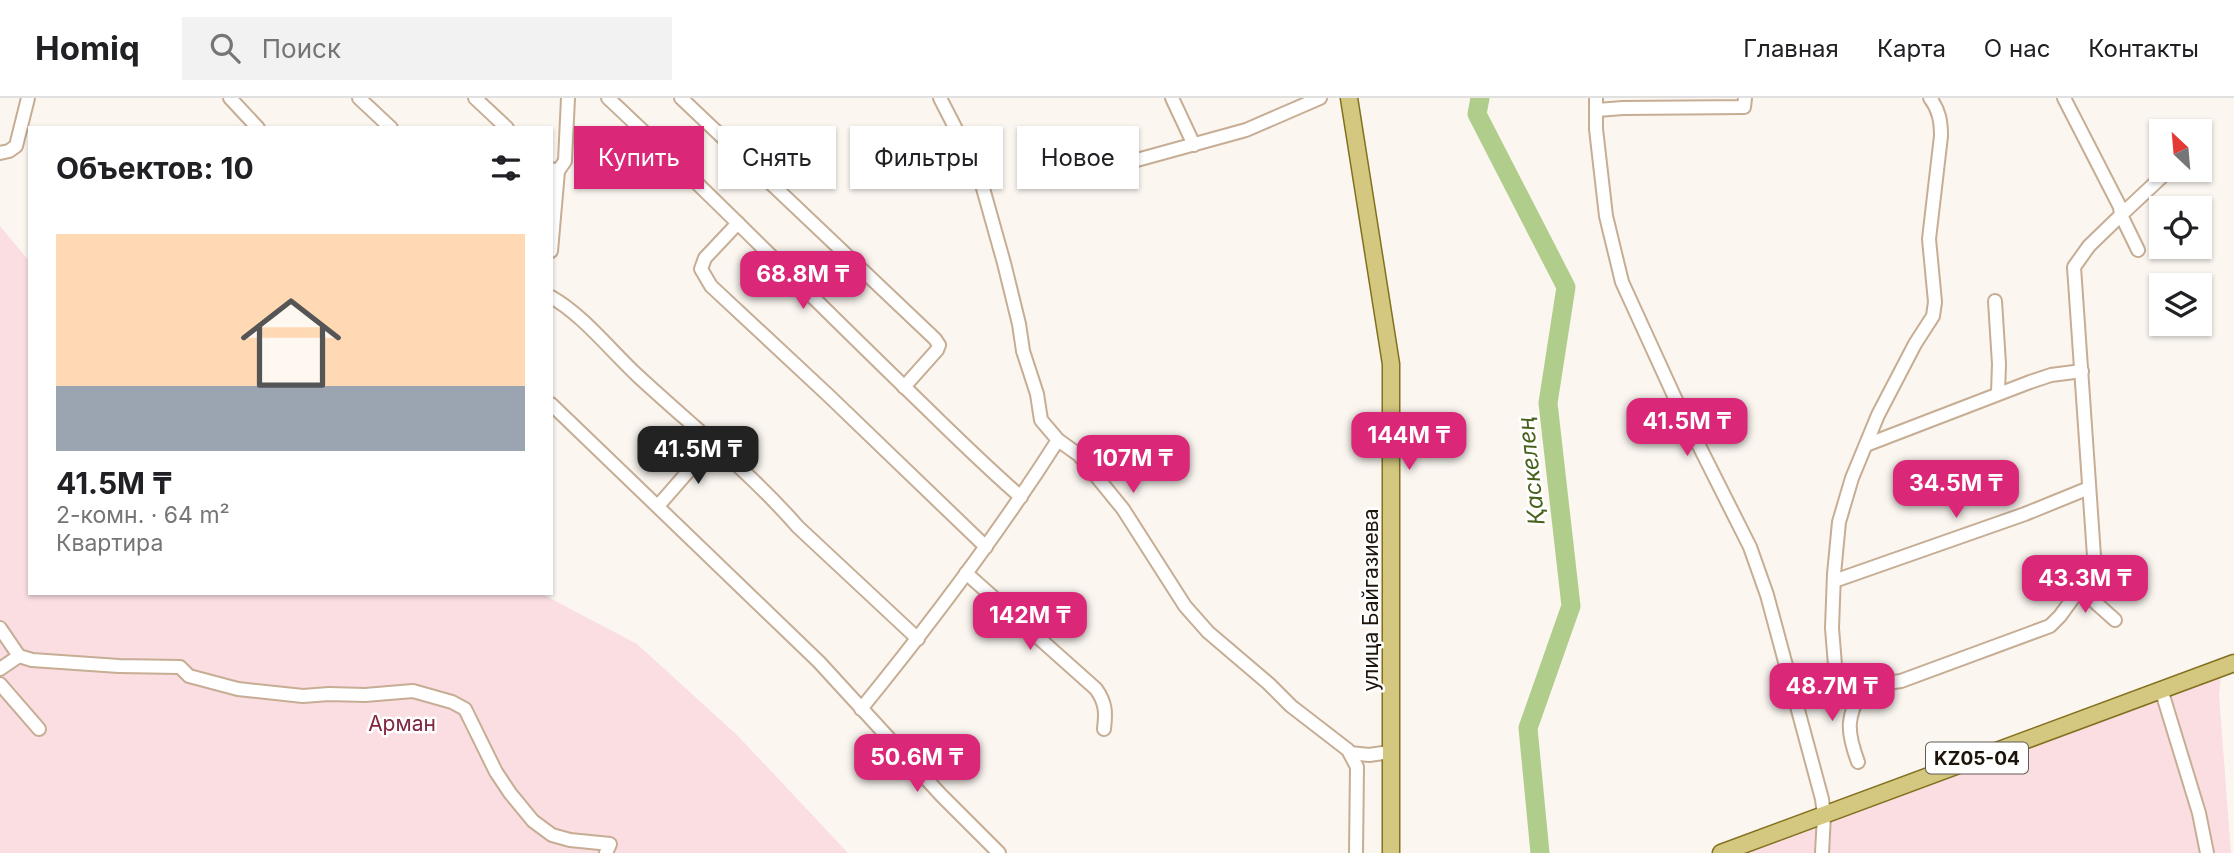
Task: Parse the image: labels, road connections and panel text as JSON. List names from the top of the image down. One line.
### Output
{"streets":{"main road":["улица Байгазиева","KZ05-04"]},"water":["Қаскелең"],"parks":["Арман"],"north":"top left","page":{"header":"Homiq","search":"Поиск","nav":["Главная","Карта","О нас","Контакты"],"chip":["Купить","Снять","Фильтры","Новое"],"heading":"Объектов: 10","list":[{"name":"41.5M ₸","note":"2-комн. · 64 m² · Квартира"}],"price":["68.8M ₸","41.5M ₸","144M ₸","41.5M ₸","107M ₸","34.5M ₸","43.3M ₸","142M ₸","48.7M ₸","50.6M ₸"]}}
